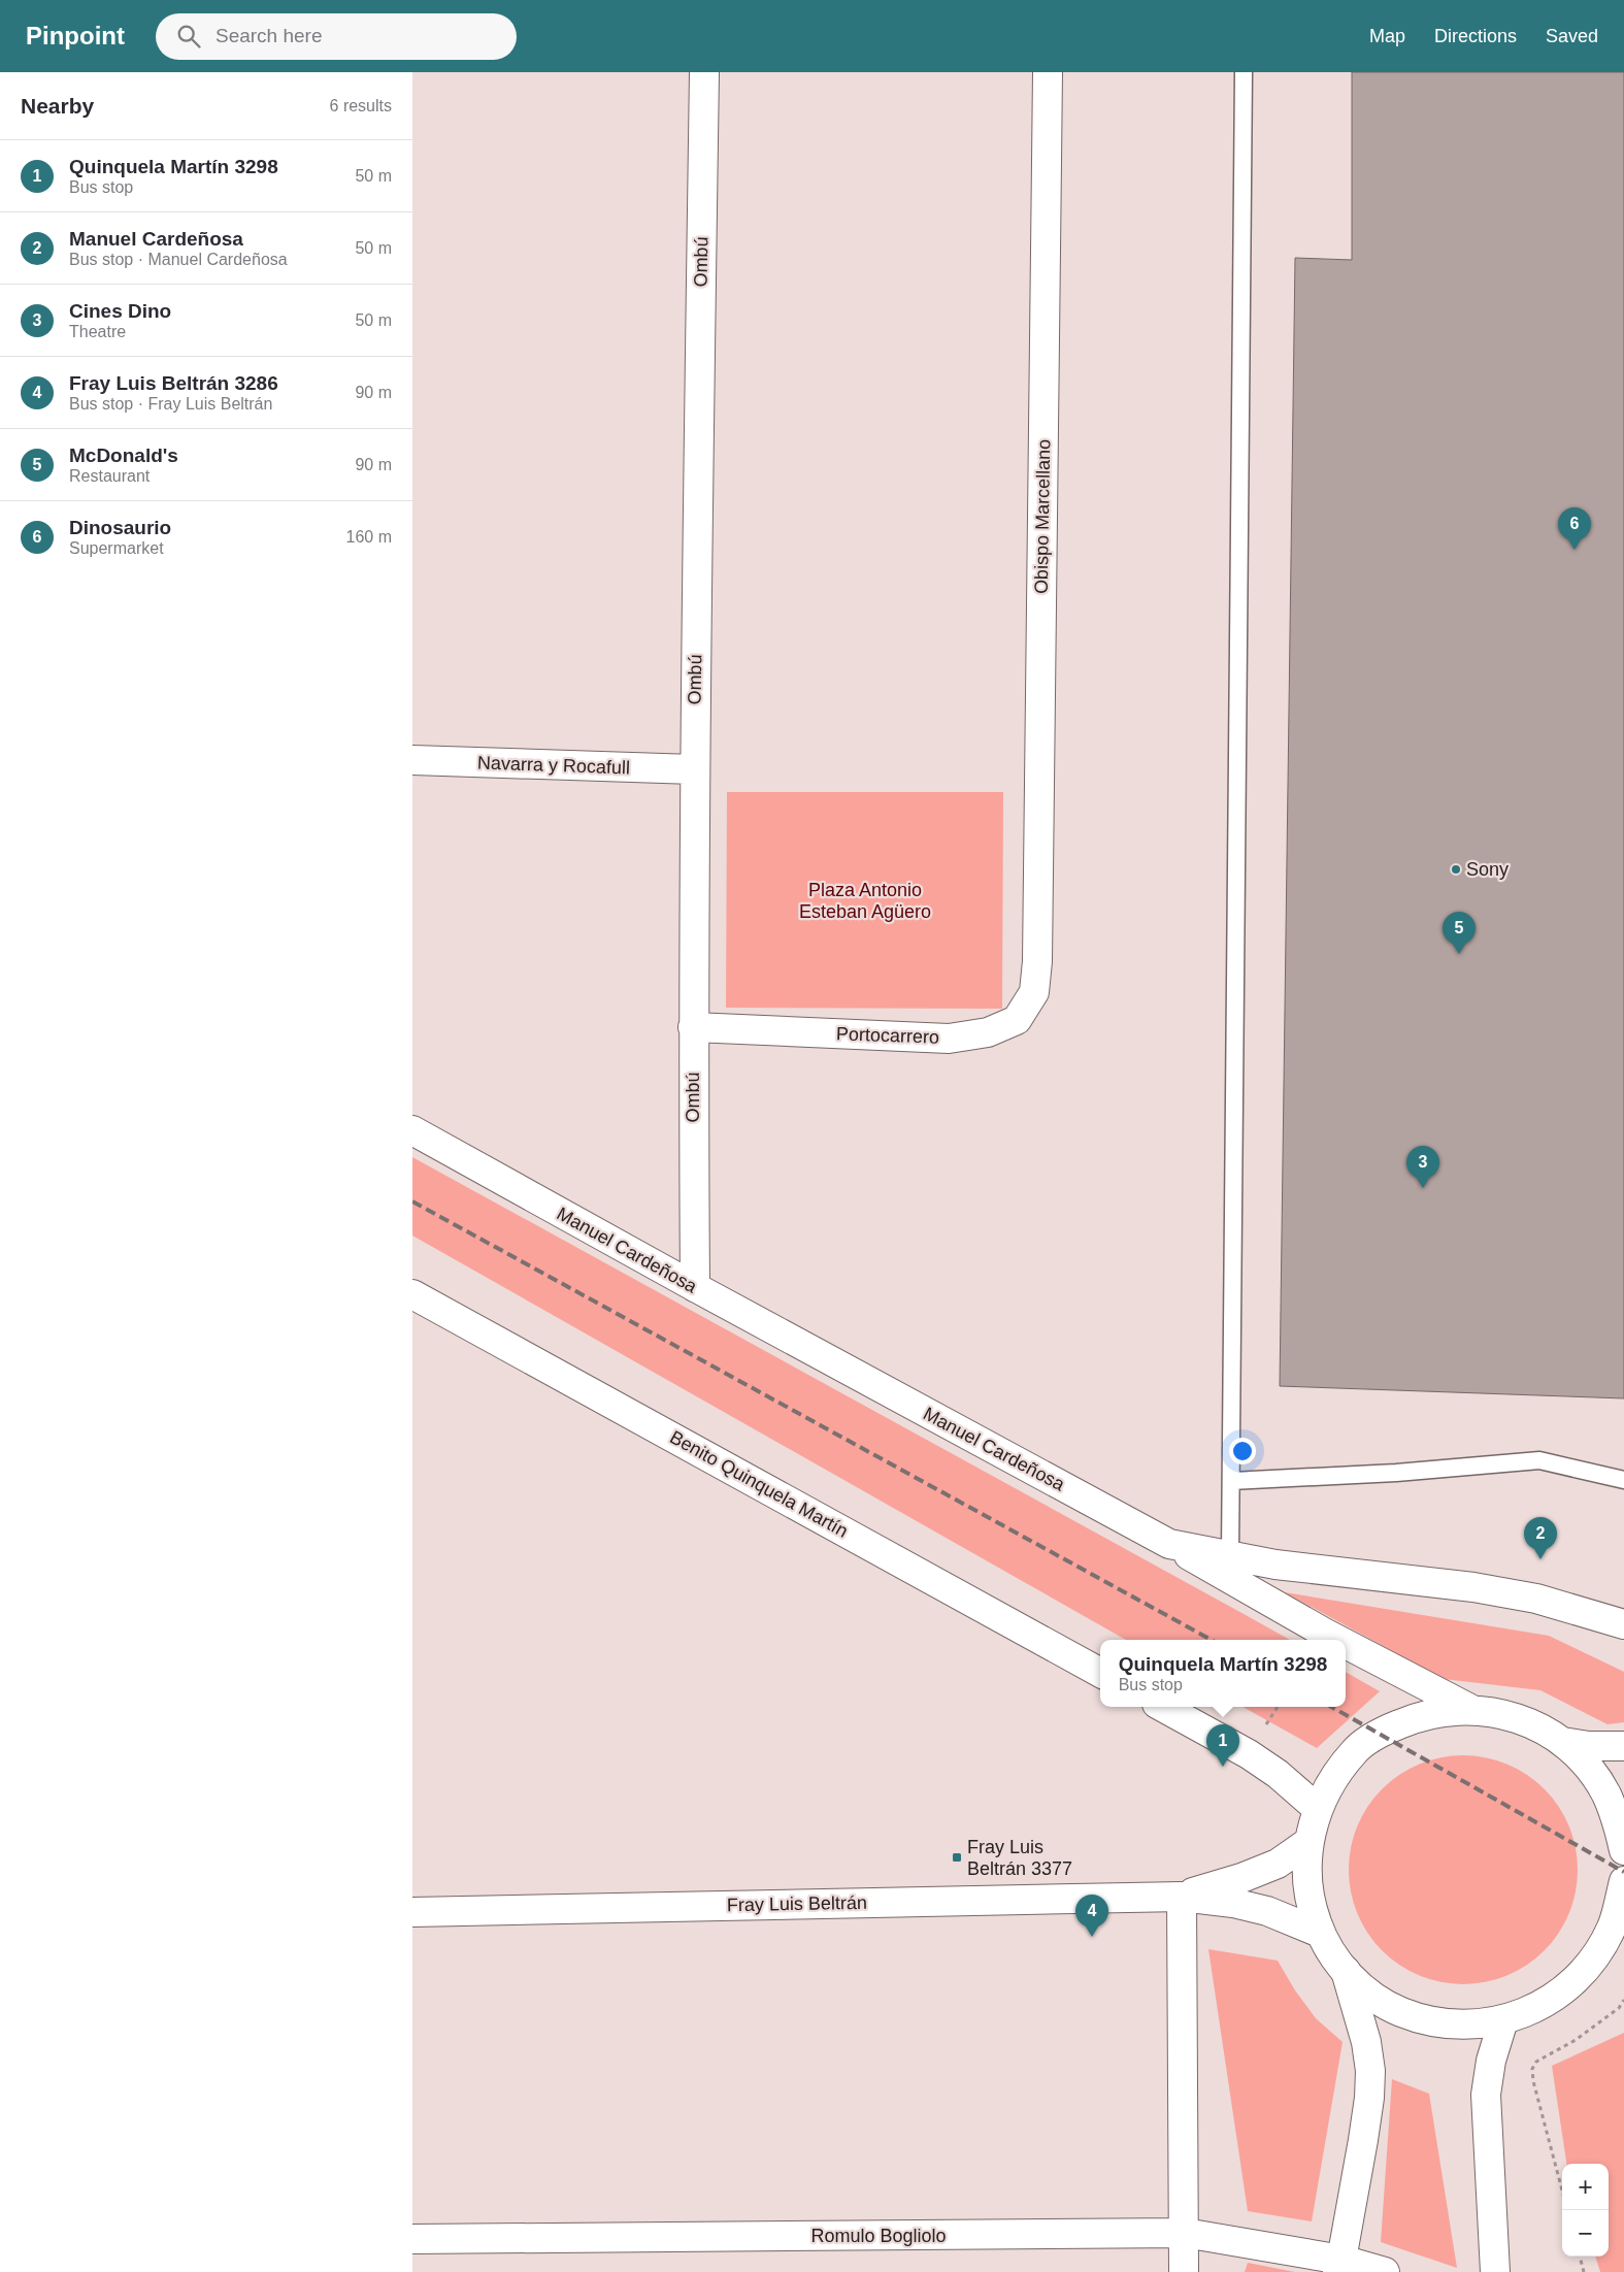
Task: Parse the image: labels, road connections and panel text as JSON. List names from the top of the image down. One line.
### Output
{"streets":{"main road":["Ombú","Obispo Marcellano","Navarra y Rocafull","Portocarrero","Manuel Cardeñosa","Benito Quinquela Martín","Fray Luis Beltrán","Romulo Bogliolo"]},"crossings":[["Ombú","Navarra y Rocafull"],["Ombú","Portocarrero"],["Ombú","Manuel Cardeñosa"],["Obispo Marcellano","Portocarrero"]],"parks":["Plaza Antonio Esteban Agüero"],"places":{"other":["Sony"],"transit":["Fray Luis Beltrán 3377"]},"page":{"header":"Pinpoint","search":"Search here","nav":["Map","Directions","Saved"],"heading":["Nearby","6 results"],"list":[{"mark":"1","name":"Quinquela Martín 3298","note":"Bus stop","value":"50 m"},{"mark":"2","name":"Manuel Cardeñosa","note":"Bus stop · Manuel Cardeñosa","value":"50 m"},{"mark":"3","name":"Cines Dino","note":"Theatre","value":"50 m"},{"mark":"4","name":"Fray Luis Beltrán 3286","note":"Bus stop · Fray Luis Beltrán","value":"90 m"},{"mark":"5","name":"McDonald's","note":"Restaurant","value":"90 m"},{"mark":"6","name":"Dinosaurio","note":"Supermarket","value":"160 m"}],"pins":["6","5","3","2","1","4"],"popup":["Quinquela Martín 3298","Bus stop"],"map_buttons":["+","−"]}}
